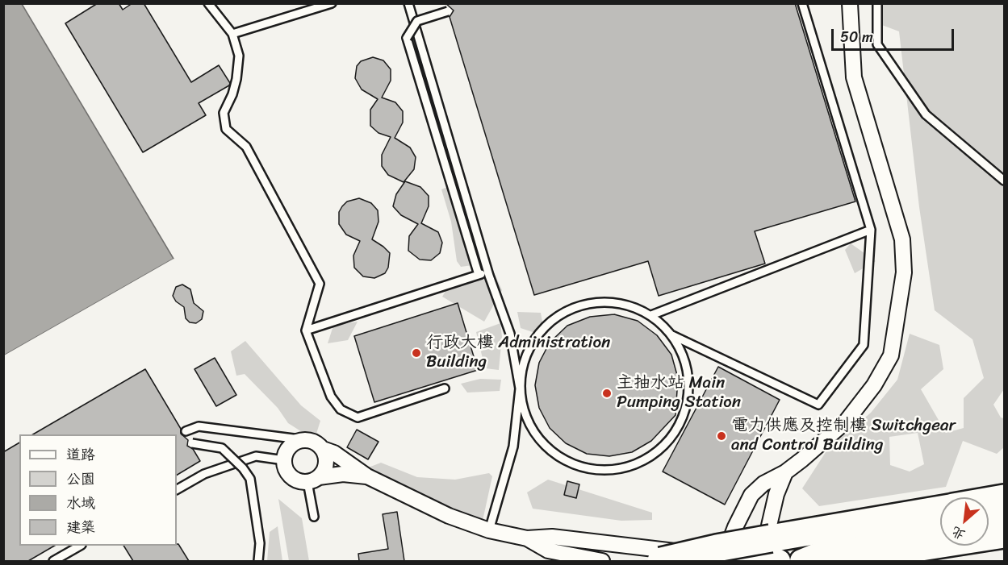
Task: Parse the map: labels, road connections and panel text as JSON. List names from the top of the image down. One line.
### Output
{"places":["行政大樓 Administration Building","主抽水站 Main Pumping Station","電力供應及控制樓 Switchgear and Control Building"],"legend":["道路","公園","水域","建築"],"scale_bar":"50 m","north":"bottom left"}
